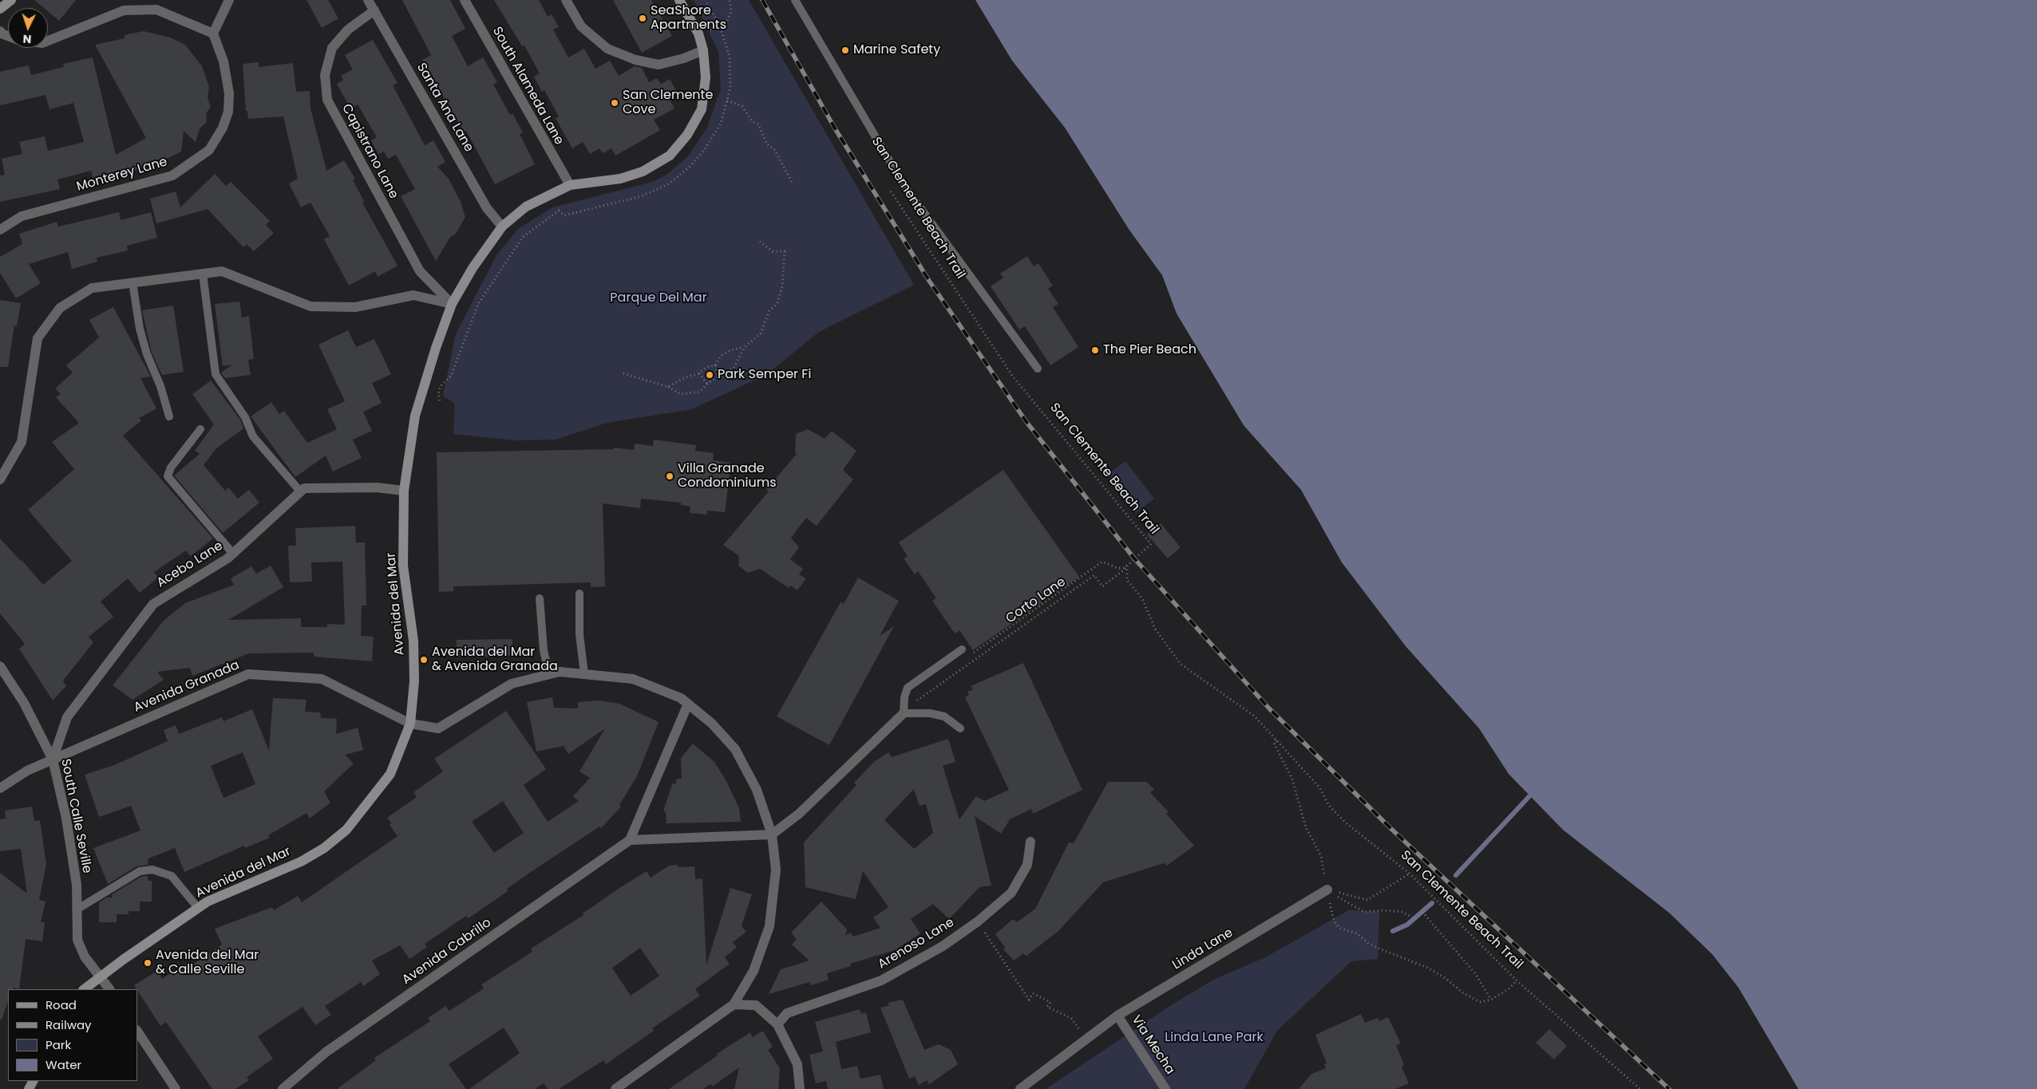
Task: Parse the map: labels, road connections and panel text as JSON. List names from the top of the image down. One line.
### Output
{"streets":{"main road":["Avenida del Mar"],"street":["South Alameda Lane","Santa Ana Lane","Capistrano Lane","Monterey Lane","Acebo Lane","Avenida Granada","South Calle Seville","Arenoso Lane","Linda Lane","Avenida Cabrillo","Via Mecha"],"path":["San Clemente Beach Trail","Corto Lane"]},"crossings":[["South Alameda Lane","Avenida del Mar"],["Santa Ana Lane","Capistrano Lane"],["Santa Ana Lane","Avenida del Mar"],["Capistrano Lane","Avenida del Mar"],["San Clemente Beach Trail","Corto Lane"],["Acebo Lane","Avenida del Mar"],["Acebo Lane","Avenida Granada"],["Acebo Lane","South Calle Seville"],["Avenida del Mar","Avenida Granada"],["Avenida del Mar","South Calle Seville"],["Avenida Granada","South Calle Seville"],["Linda Lane","Via Mecha"]],"parks":["Parque Del Mar","Linda Lane Park"],"places":["SeaShore Apartments","Marine Safety","San Clemente Cove","The Pier Beach","Park Semper Fi","Villa Granade Condominiums","Avenida del Mar & Avenida Granada","Avenida del Mar & Calle Seville"],"legend":["Road","Railway","Park","Water"],"north":"bottom"}
